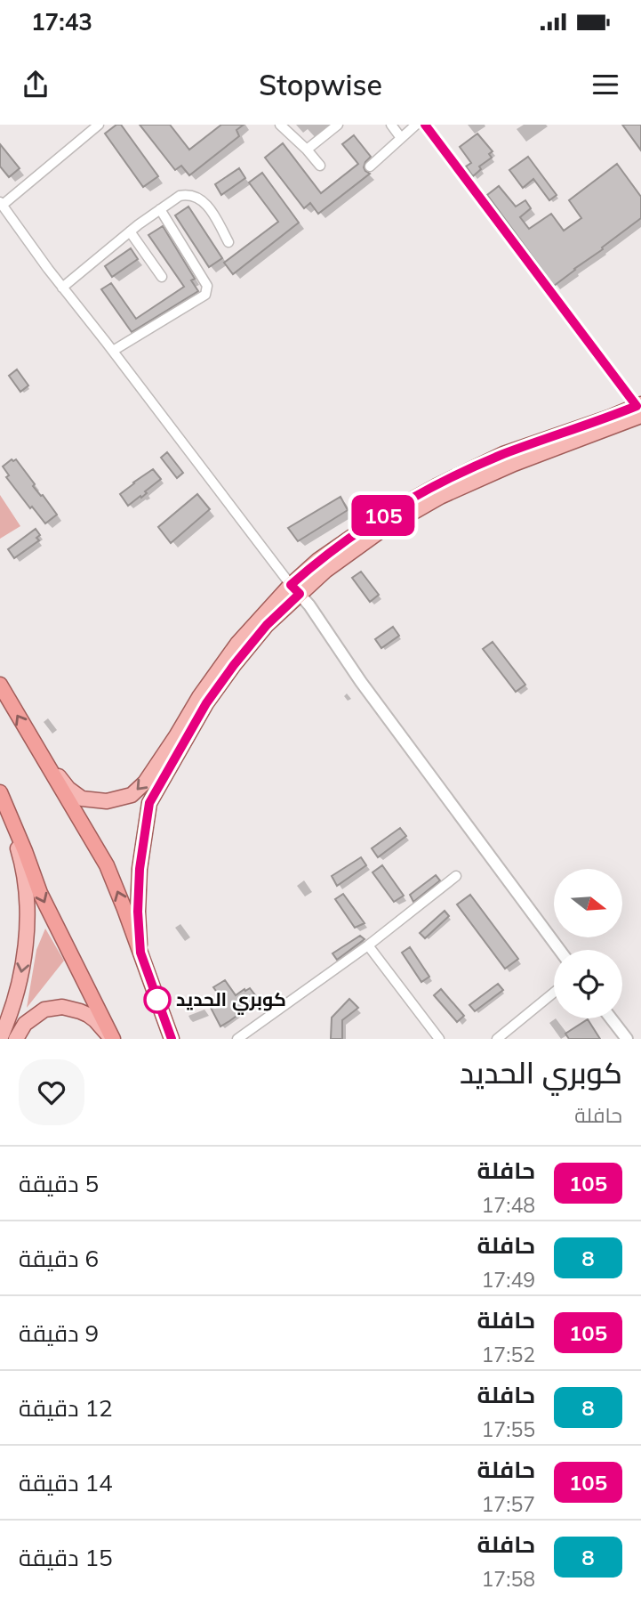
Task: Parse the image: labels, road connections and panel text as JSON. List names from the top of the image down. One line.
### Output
{"places":["كوبري الحديد"],"lines":["bus line 105"],"north":"right","page":{"status":"17:43","header":"Stopwise","on_map":"105","heading":["كوبري الحديد","حافلة"],"list":[{"mark":"105","name":"حافلة","note":"17:48","value":"5 دقيقة"},{"mark":"8","name":"حافلة","note":"17:49","value":"6 دقيقة"},{"mark":"105","name":"حافلة","note":"17:52","value":"9 دقيقة"},{"mark":"8","name":"حافلة","note":"17:55","value":"12 دقيقة"},{"mark":"105","name":"حافلة","note":"17:57","value":"14 دقيقة"},{"mark":"8","name":"حافلة","note":"17:58","value":"15 دقيقة"}]}}
